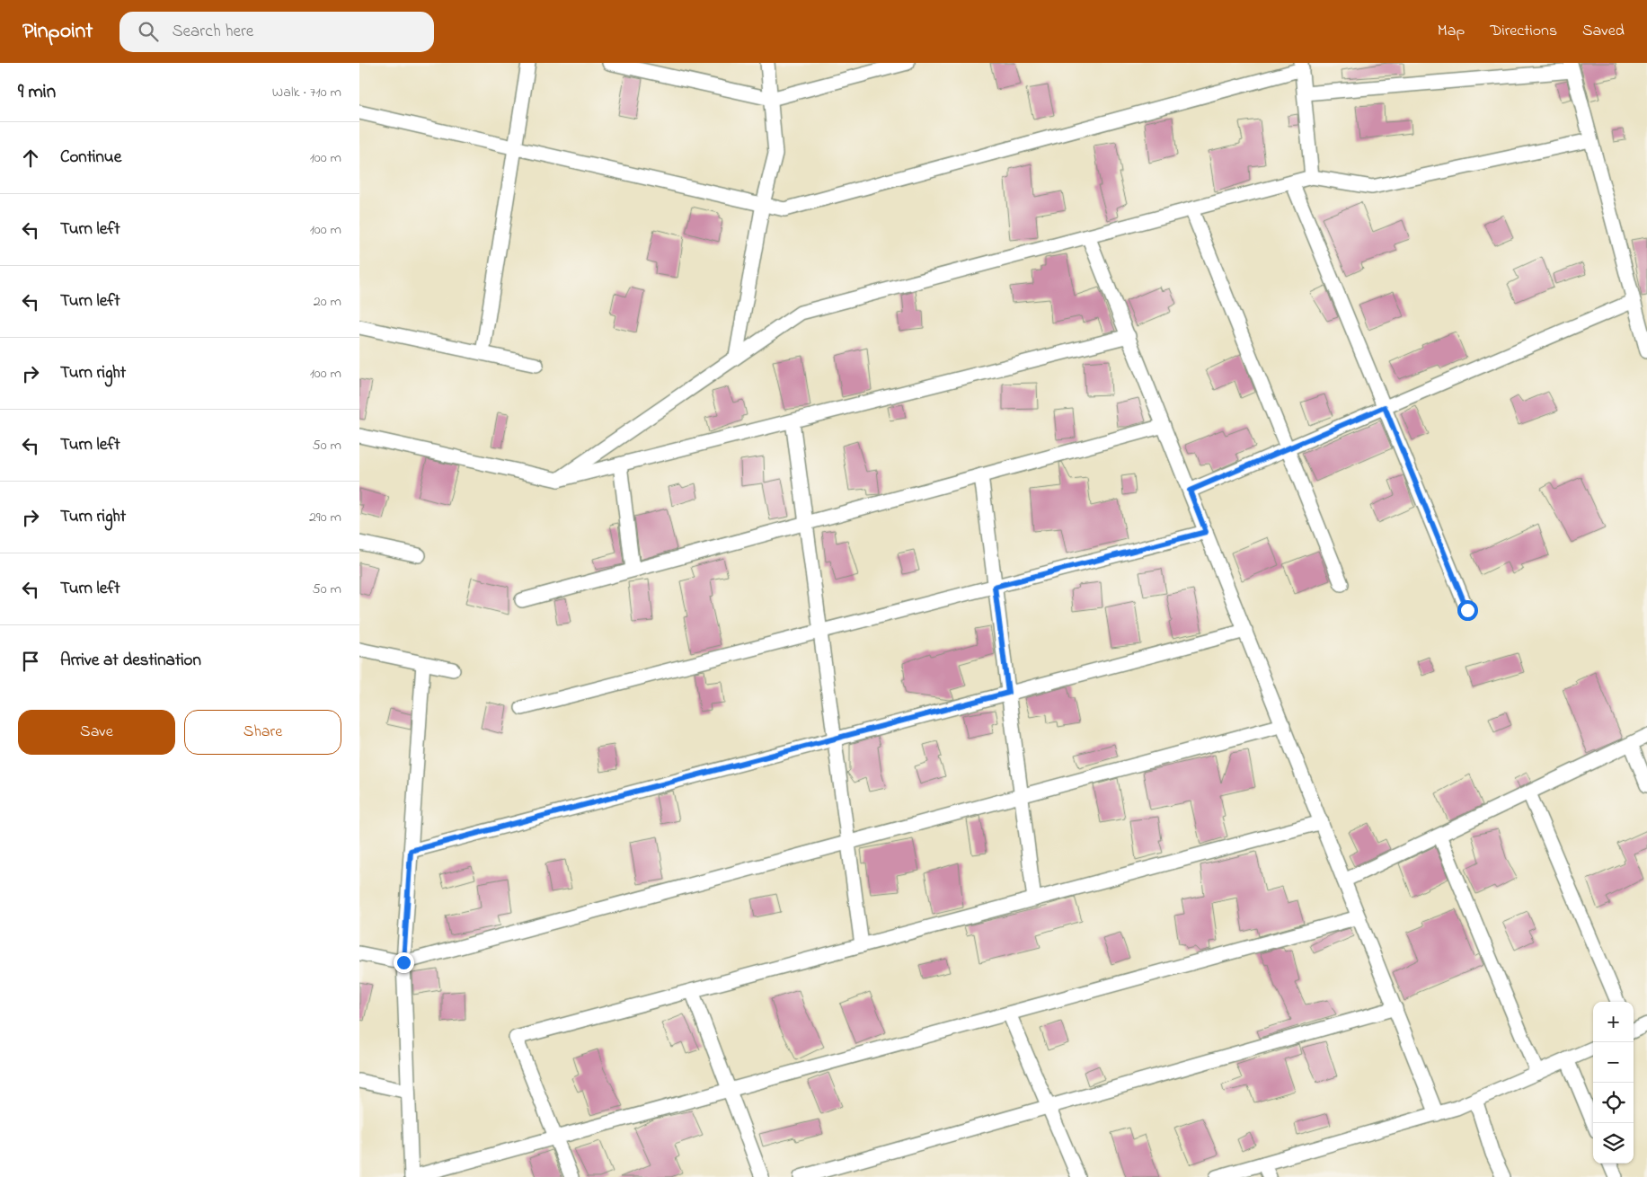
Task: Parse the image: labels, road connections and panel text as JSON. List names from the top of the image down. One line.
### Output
{"page":{"header":"Pinpoint","search":"Search here","nav":["Map","Directions","Saved"],"heading":["9 min","Walk · 710 m"],"list":[["Continue","100 m"],["Turn left","100 m"],["Turn left","20 m"],["Turn right","100 m"],["Turn left","50 m"],["Turn right","290 m"],["Turn left","50 m"],"Arrive at destination"],"buttons":["Save","Share"],"map_buttons":["+","−"]}}
